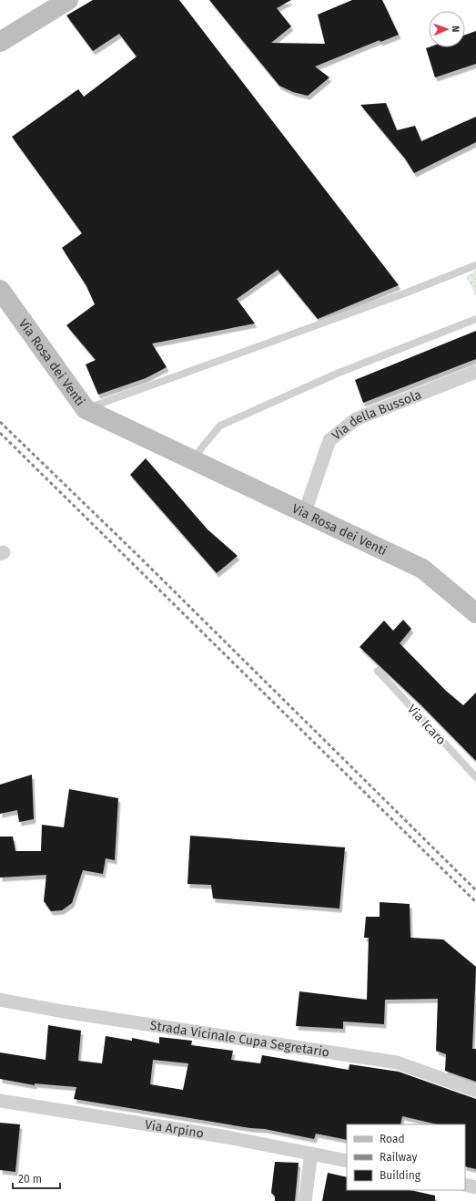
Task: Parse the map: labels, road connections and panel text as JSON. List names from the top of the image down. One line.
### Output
{"streets":{"street":["Via Rosa dei Venti","Via della Bussola","Strada Vicinale Cupa Segretario","Via Arpino"],"lane":["Via Icaro"]},"crossings":[["Via Rosa dei Venti","Via della Bussola"]],"legend":["Road","Railway","Building"],"scale_bar":"20 m","north":"right"}
